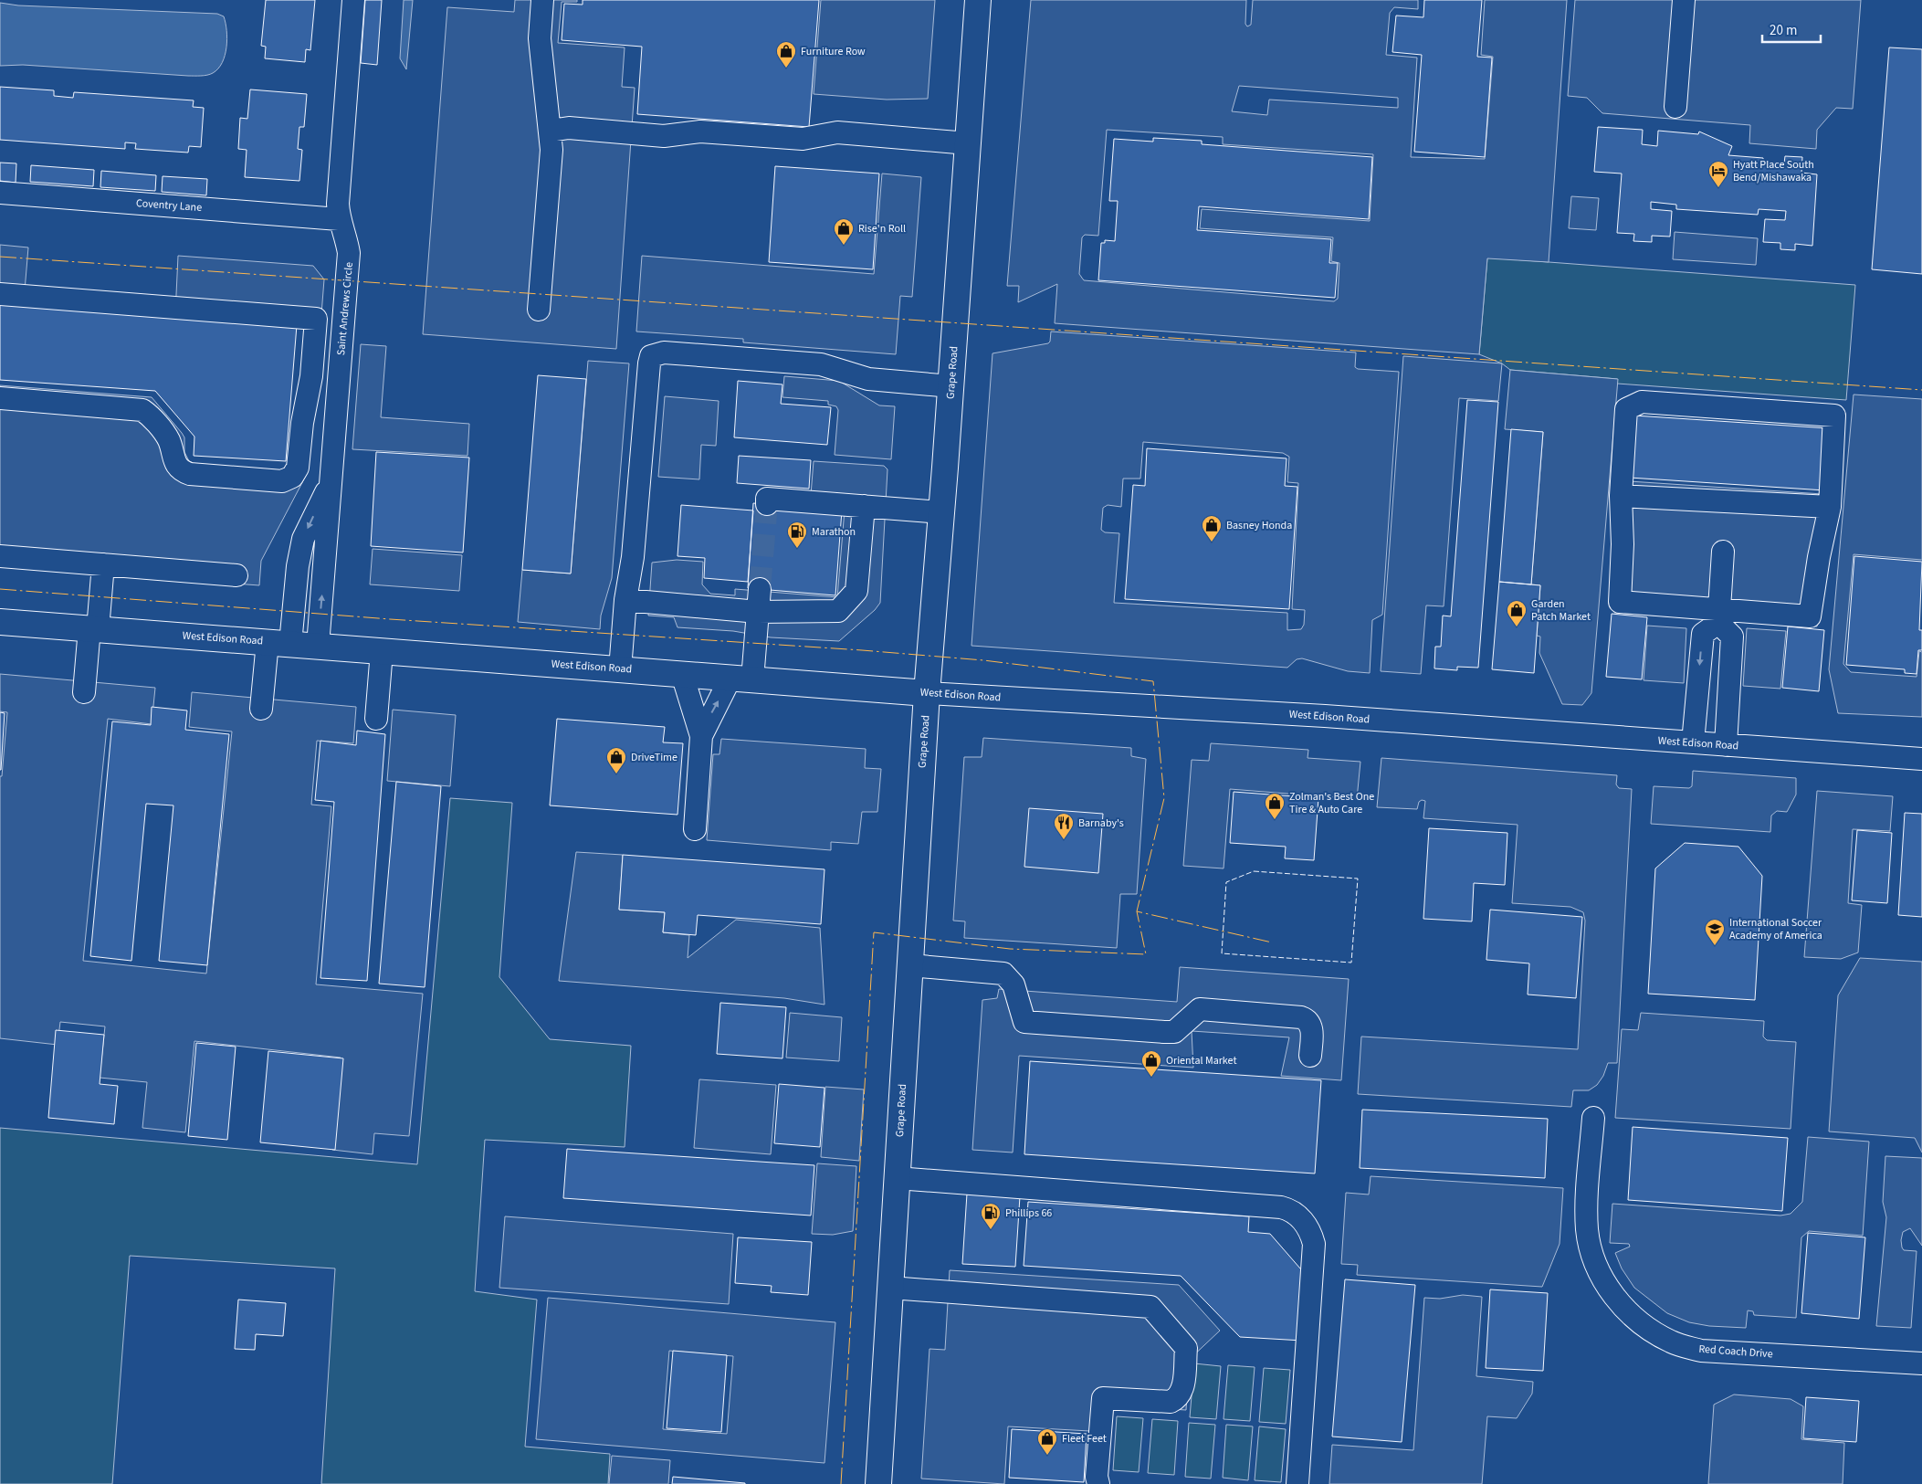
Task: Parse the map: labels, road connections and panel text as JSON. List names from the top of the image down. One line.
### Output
{"streets":{"main road":["Grape Road","West Edison Road"],"street":["Coventry Lane","Saint Andrews Circle","Red Coach Drive"]},"crossings":[["Coventry Lane","Saint Andrews Circle"],["Saint Andrews Circle","West Edison Road"],["Grape Road","West Edison Road"]],"places":{"shop":["Furniture Row","Rise'n Roll","Basney Honda","Garden Patch Market","DriveTime","Zolman's Best One Tire & Auto Care","Oriental Market","Fleet Feet"],"hotel":["Hyatt Place South Bend/Mishawaka"],"fuel station":["Marathon","Phillips 66"],"restaurant":["Barnaby's"],"school or university":["International Soccer Academy of America"]},"scale_bar":"20 m"}
